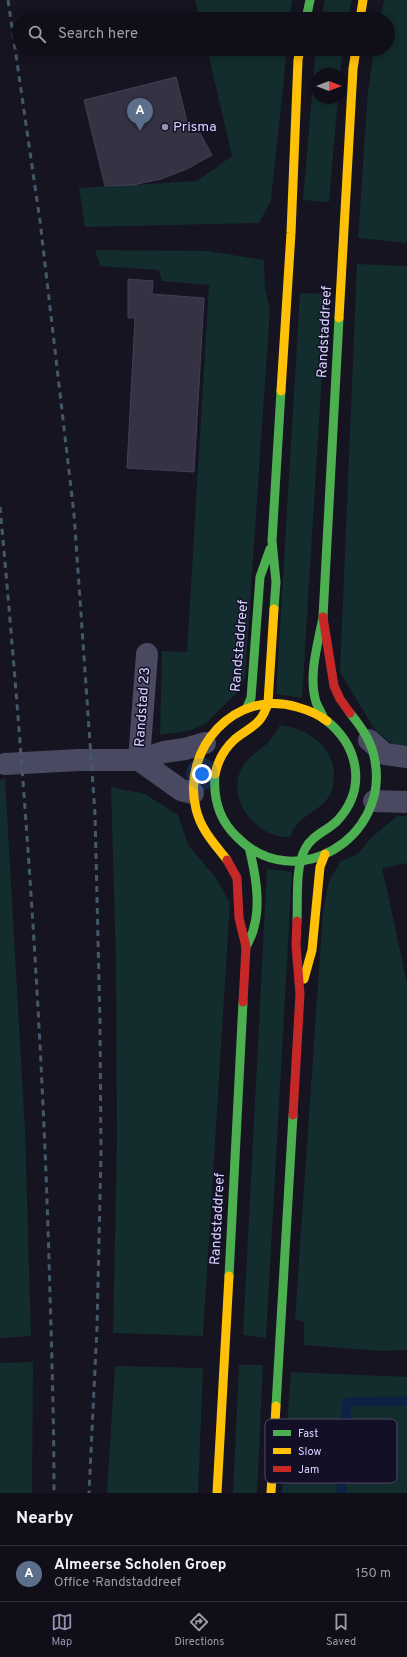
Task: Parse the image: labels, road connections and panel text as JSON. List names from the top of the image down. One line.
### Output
{"streets":{"main road":["Randstaddreef"],"street":["Randstad 23"]},"places":["Prisma"],"legend":["Fast","Slow","Jam"],"north":"right","page":{"search":"Search here","pins":"A","heading":"Nearby","list":[{"mark":"A","name":"Almeerse Scholen Groep","note":"Office · Randstaddreef","value":"150 m"}],"nav":["Map","Directions","Saved"]}}
